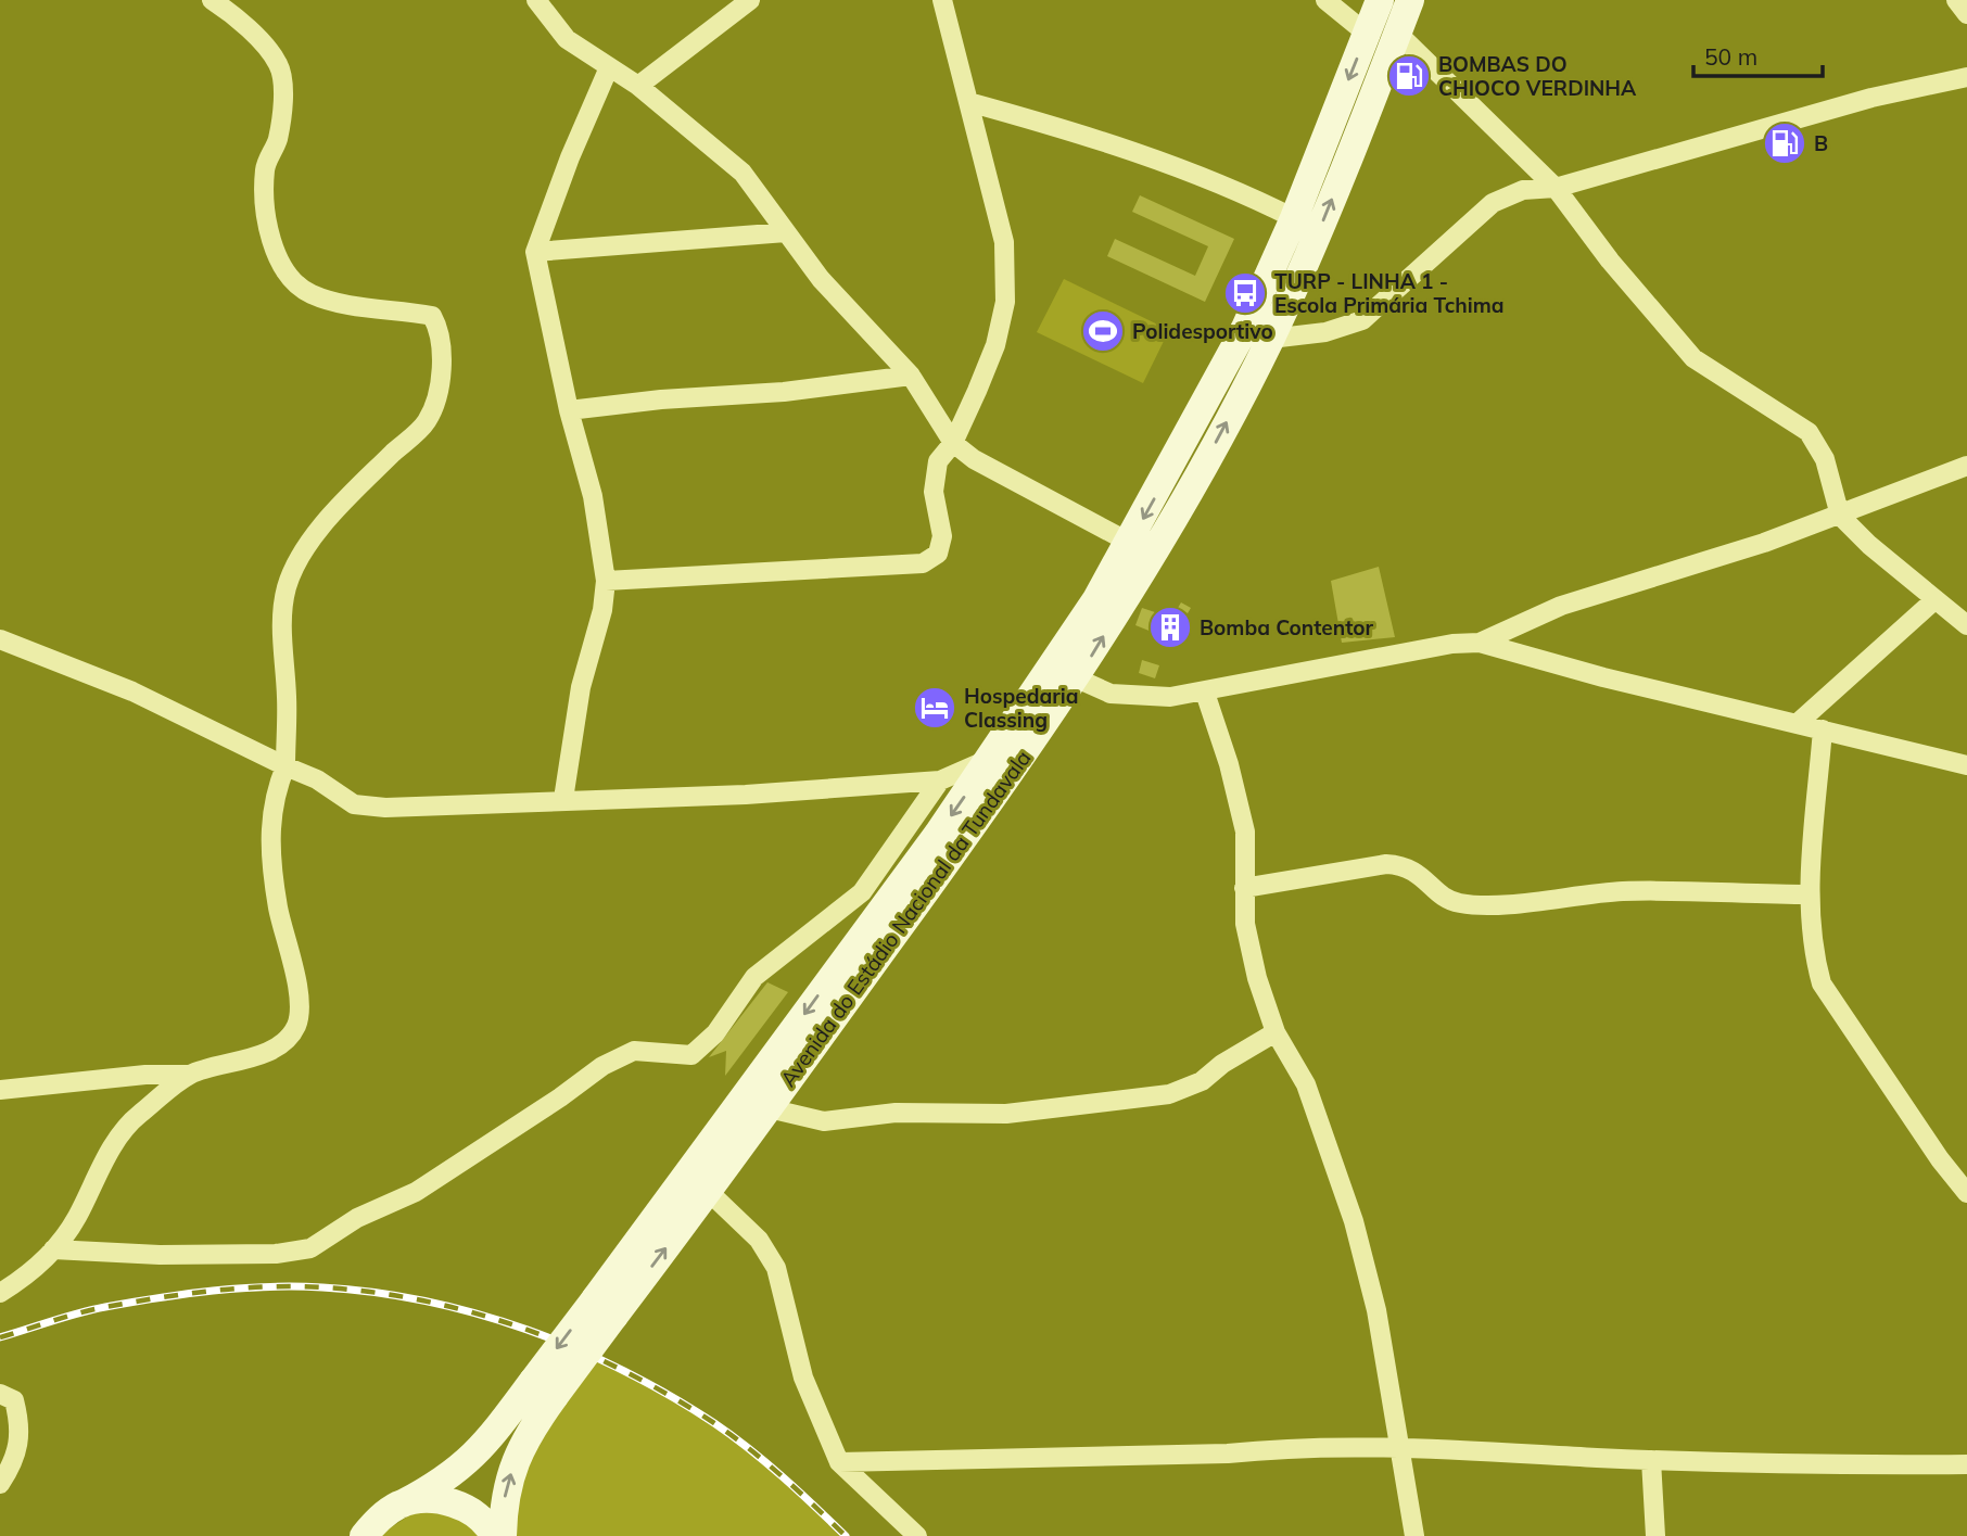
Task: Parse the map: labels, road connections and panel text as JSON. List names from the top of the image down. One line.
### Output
{"streets":{"street":["Avenida do Estádio Nacional da Tundavala"]},"places":{"fuel station":["BOMBAS DO CHIOCO VERDINHA","B"],"bus stop":["TURP - LINHA 1 - Escola Primária Tchima"],"sports":["Polidesportivo"],"building":["Bomba Contentor"],"hotel":["Hospedaria Classing"]},"scale_bar":"50 m"}
